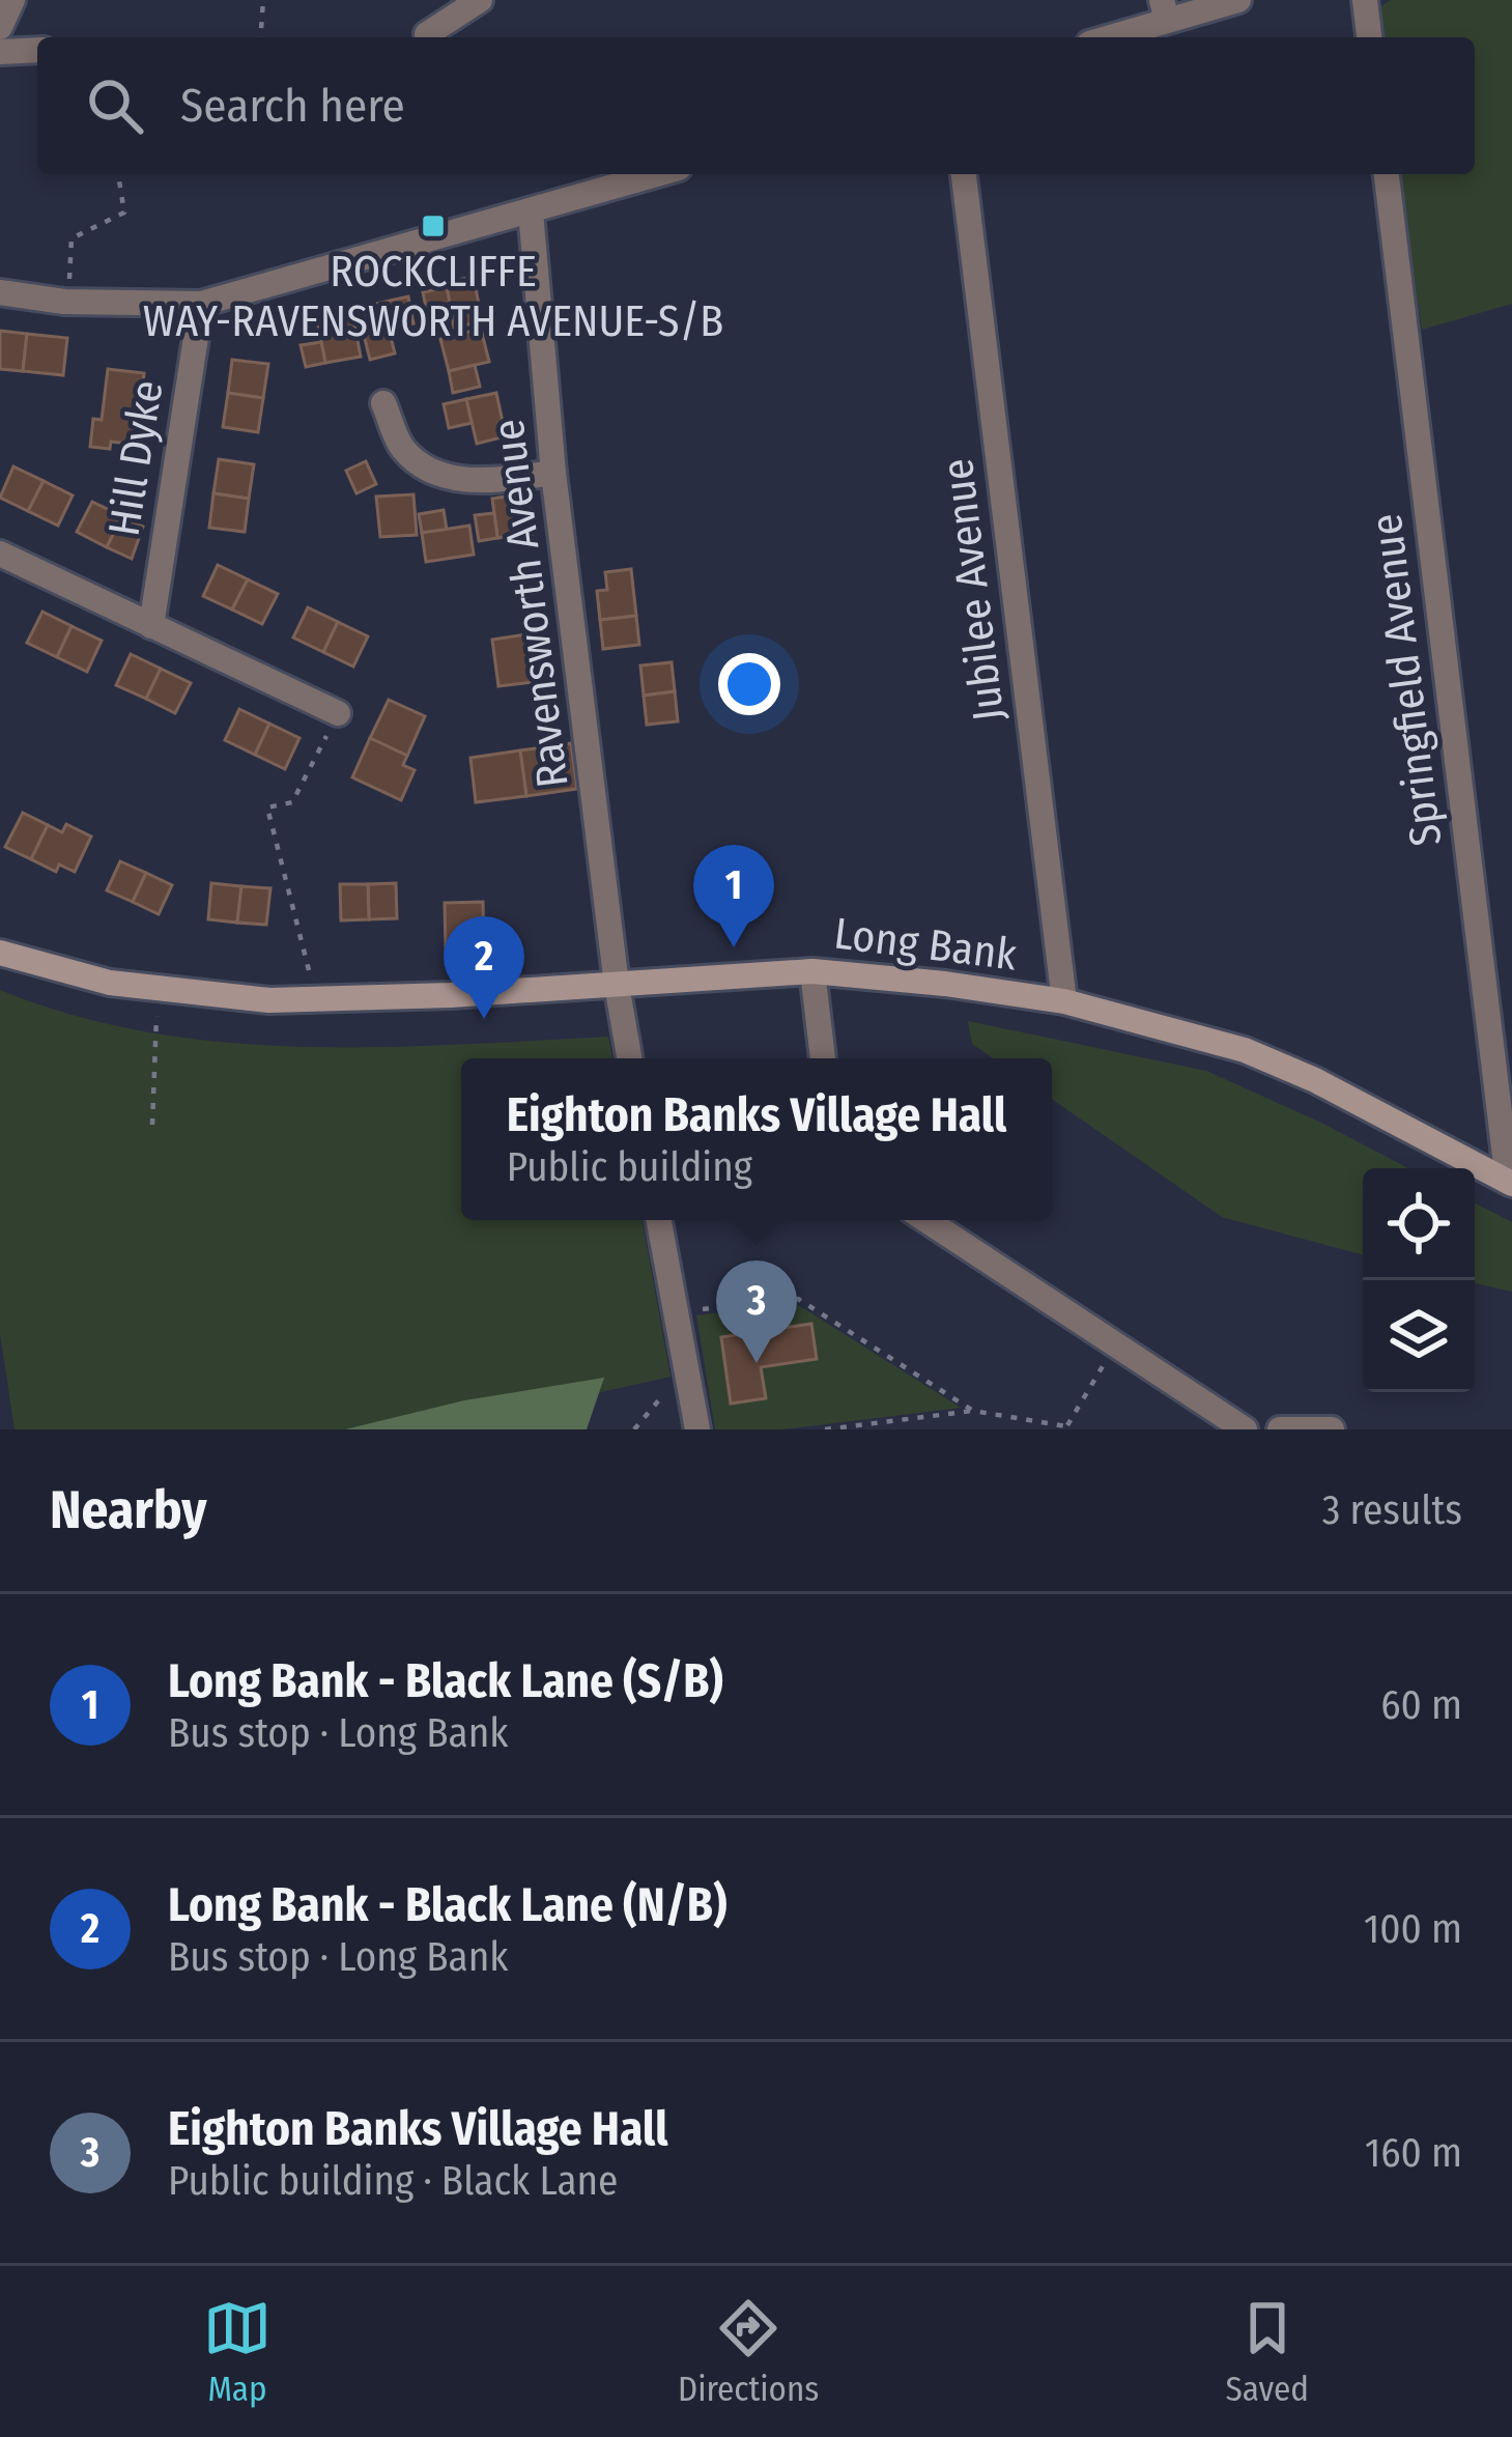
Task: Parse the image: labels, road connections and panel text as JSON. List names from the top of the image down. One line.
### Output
{"streets":{"main road":["Long Bank"],"street":["Hill Dyke","Jubilee Avenue","Ravensworth Avenue","Springfield Avenue"]},"crossings":[["Jubilee Avenue","Long Bank"],["Ravensworth Avenue","Long Bank"],["Springfield Avenue","Long Bank"]],"places":{"transit":["ROCKCLIFFE WAY-RAVENSWORTH AVENUE-S/B"]},"page":{"search":"Search here","pins":["1","2","3"],"popup":["Eighton Banks Village Hall","Public building"],"heading":["Nearby","3 results"],"list":[{"mark":"1","name":"Long Bank - Black Lane (S/B)","note":"Bus stop · Long Bank","value":"60 m"},{"mark":"2","name":"Long Bank - Black Lane (N/B)","note":"Bus stop · Long Bank","value":"100 m"},{"mark":"3","name":"Eighton Banks Village Hall","note":"Public building · Black Lane","value":"160 m"}],"nav":["Map","Directions","Saved"]}}
